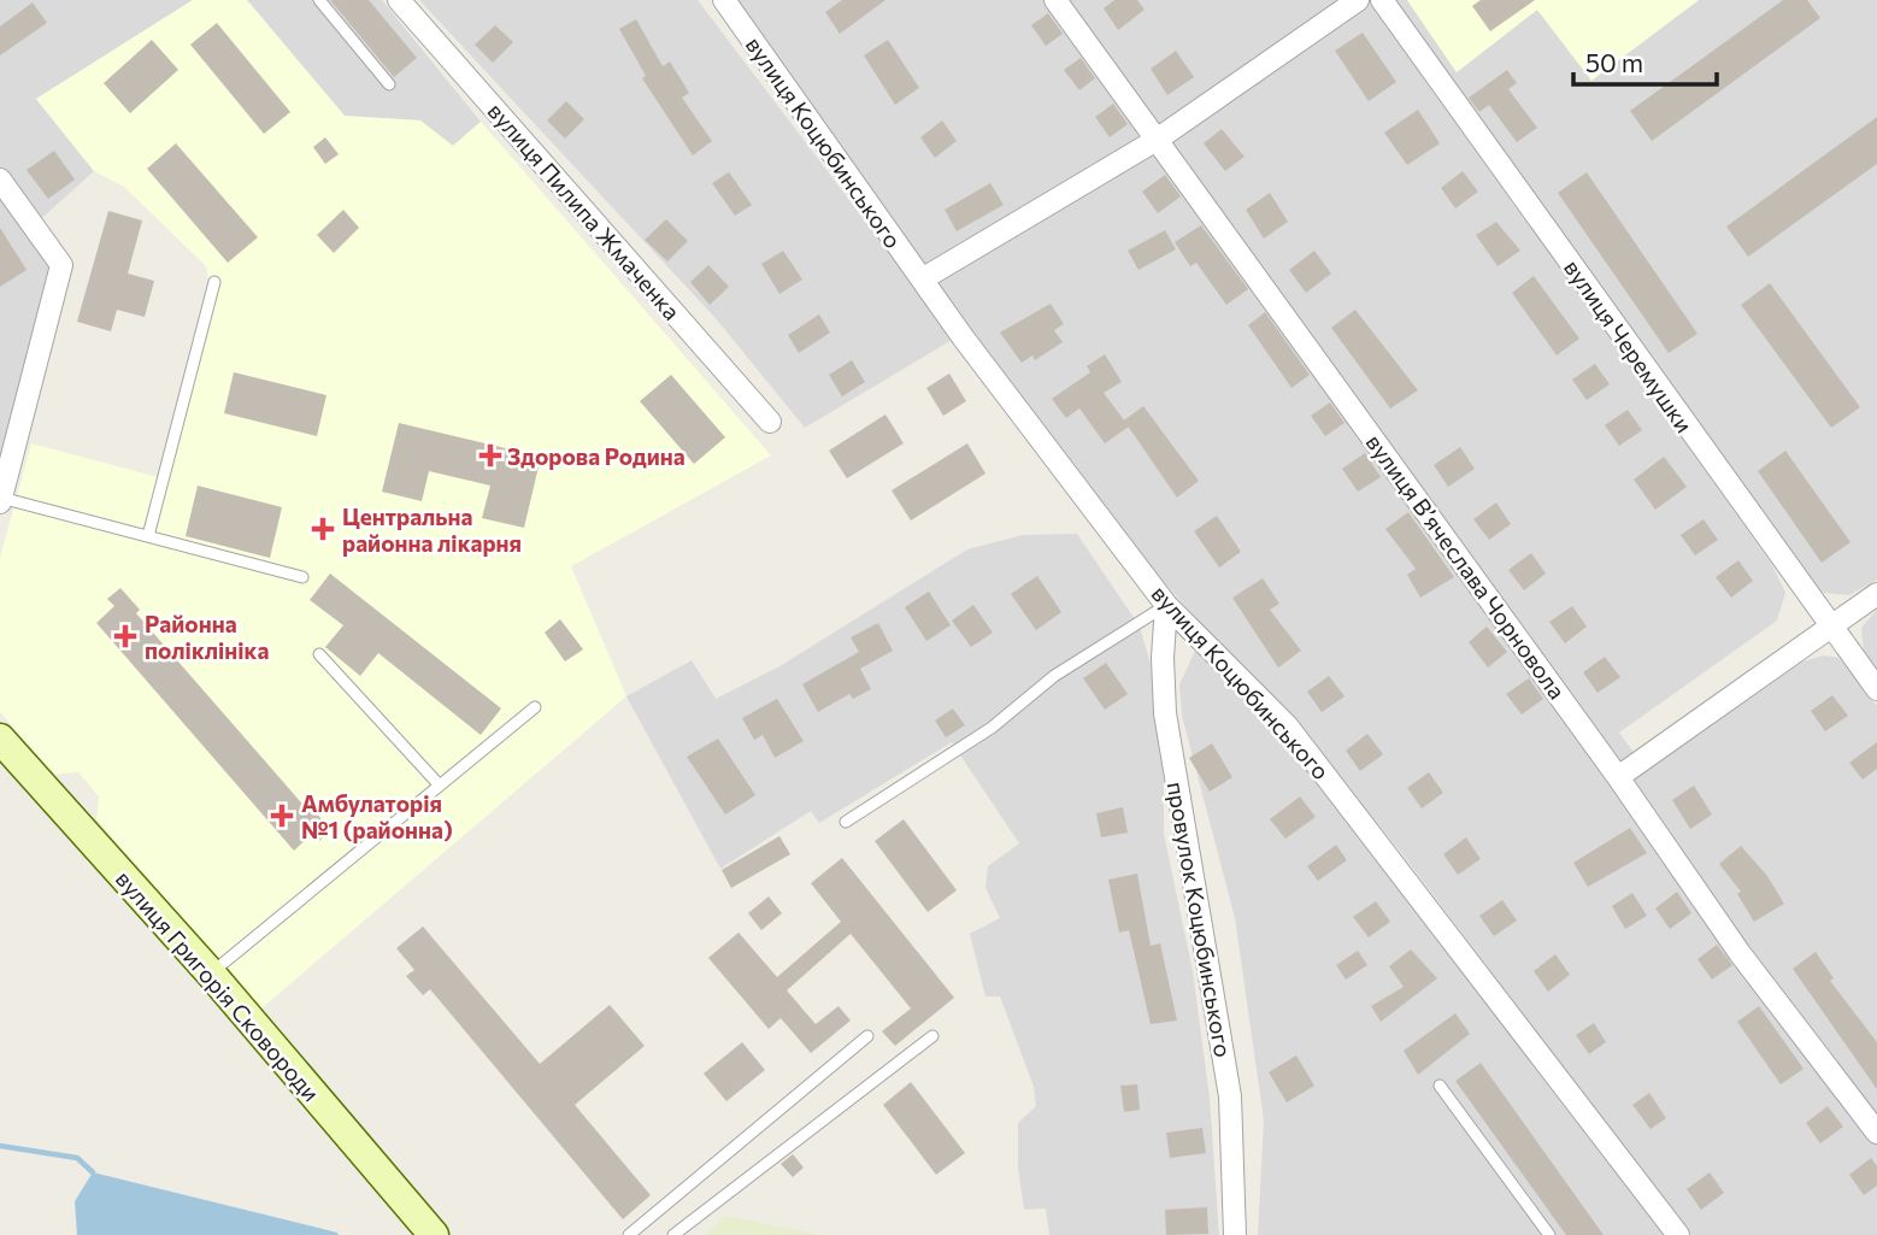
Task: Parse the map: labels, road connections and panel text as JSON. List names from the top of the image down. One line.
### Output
{"streets":{"street":["вулиця Коцюбинського","вулиця Пилипа Жмаченка","вулиця Черемушки","вулиця Вʼячеслава Чорновола","провулок Коцюбинського","вулиця Григорія Сковороди"]},"crossings":[["вулиця Коцюбинського","провулок Коцюбинського"]],"places":{"health":["Здорова Родина","Центральна районна лікарня","Районна поліклініка","Амбулаторія №1 (районна)"]},"scale_bar":"50 m"}
